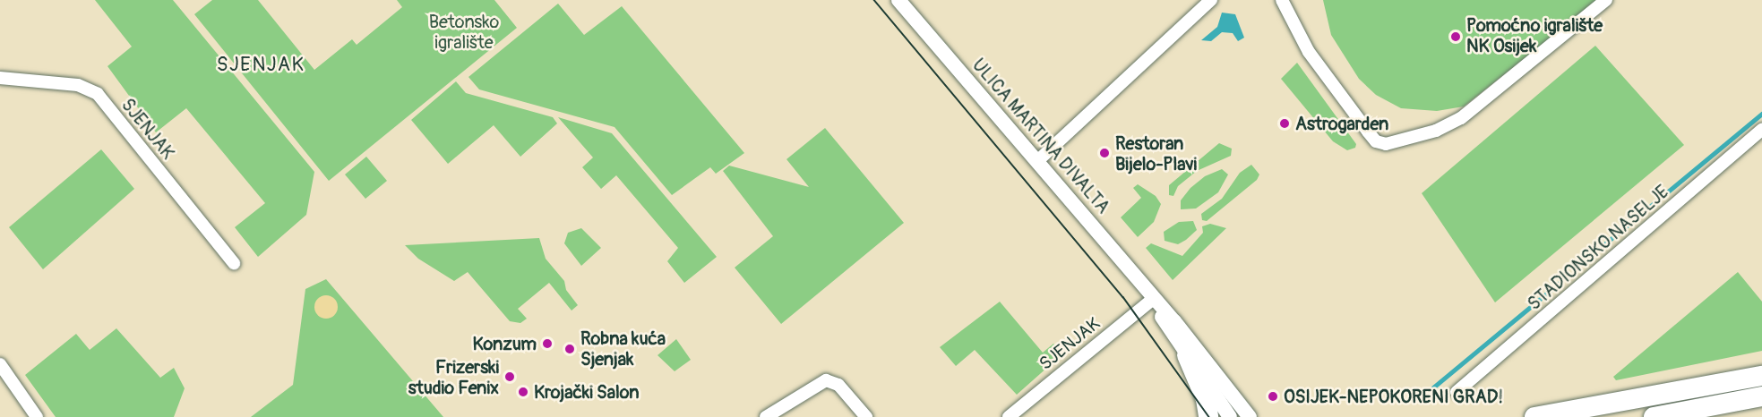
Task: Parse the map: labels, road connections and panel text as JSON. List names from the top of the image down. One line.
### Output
{"streets":{"street":["SJENJAK","ULICA MARTINA DIVALTA","STADIONSKO NASELJE"]},"crossings":[["SJENJAK","ULICA MARTINA DIVALTA"]],"districts":["SJENJAK"],"parks":["Betonsko igralište"],"places":["Pomoćno igralište NK Osijek","Astrogarden","Restoran Bijelo-Plavi","Konzum","Robna kuća Sjenjak","Frizerski studio Fenix","Krojački Salon","OSIJEK-NEPOKORENI GRAD!"]}
